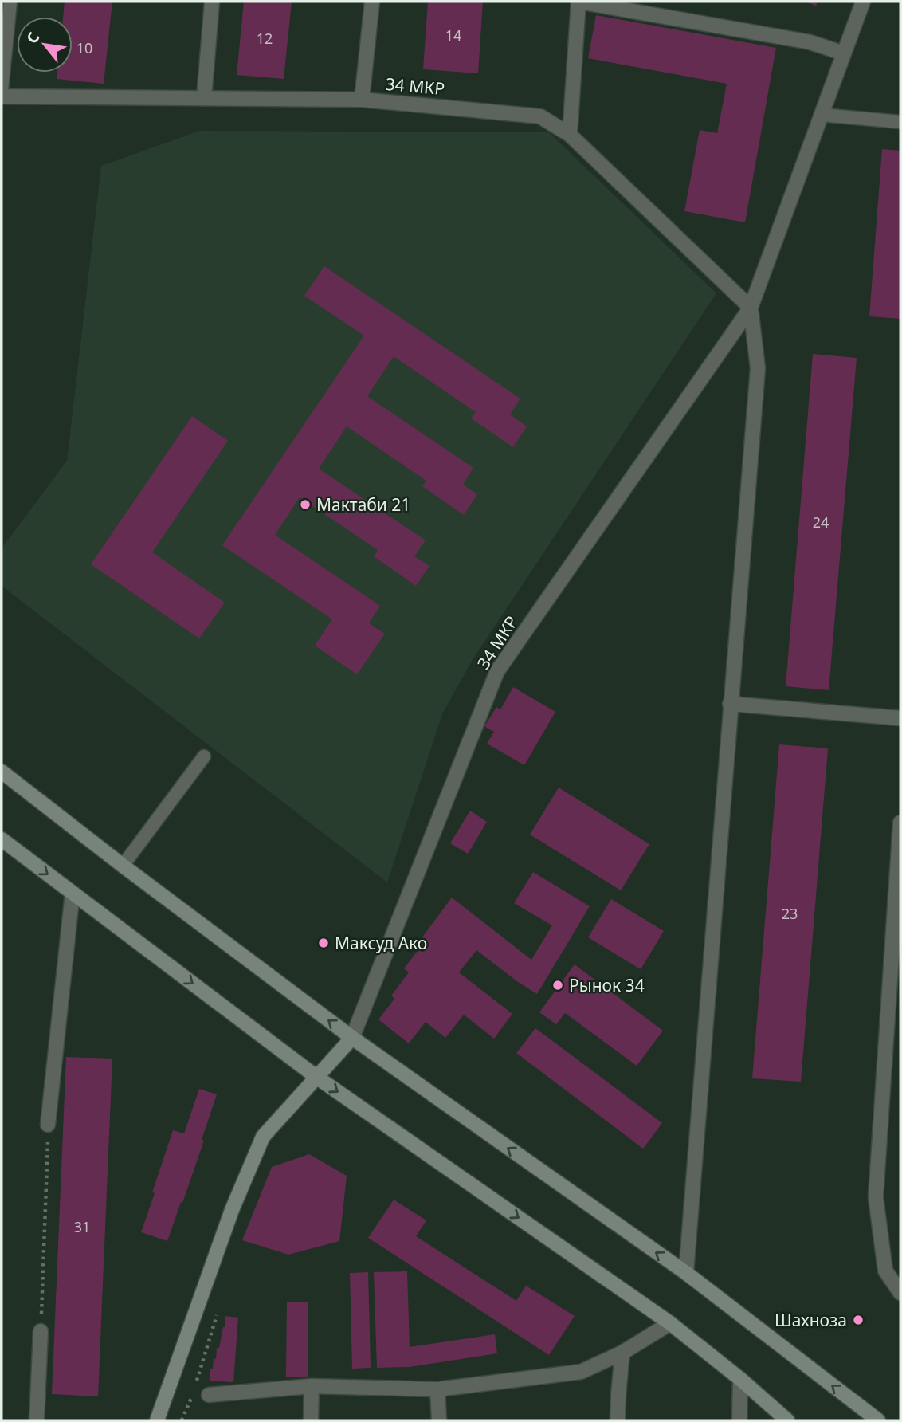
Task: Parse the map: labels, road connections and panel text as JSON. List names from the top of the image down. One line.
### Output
{"streets":{"street":["34 МКР"]},"places":["Мактаби 21","Максуд Ако","Рынок 34","Шахноза"],"house_numbers":["14","12","10","24","23","31"],"north":"top left"}
